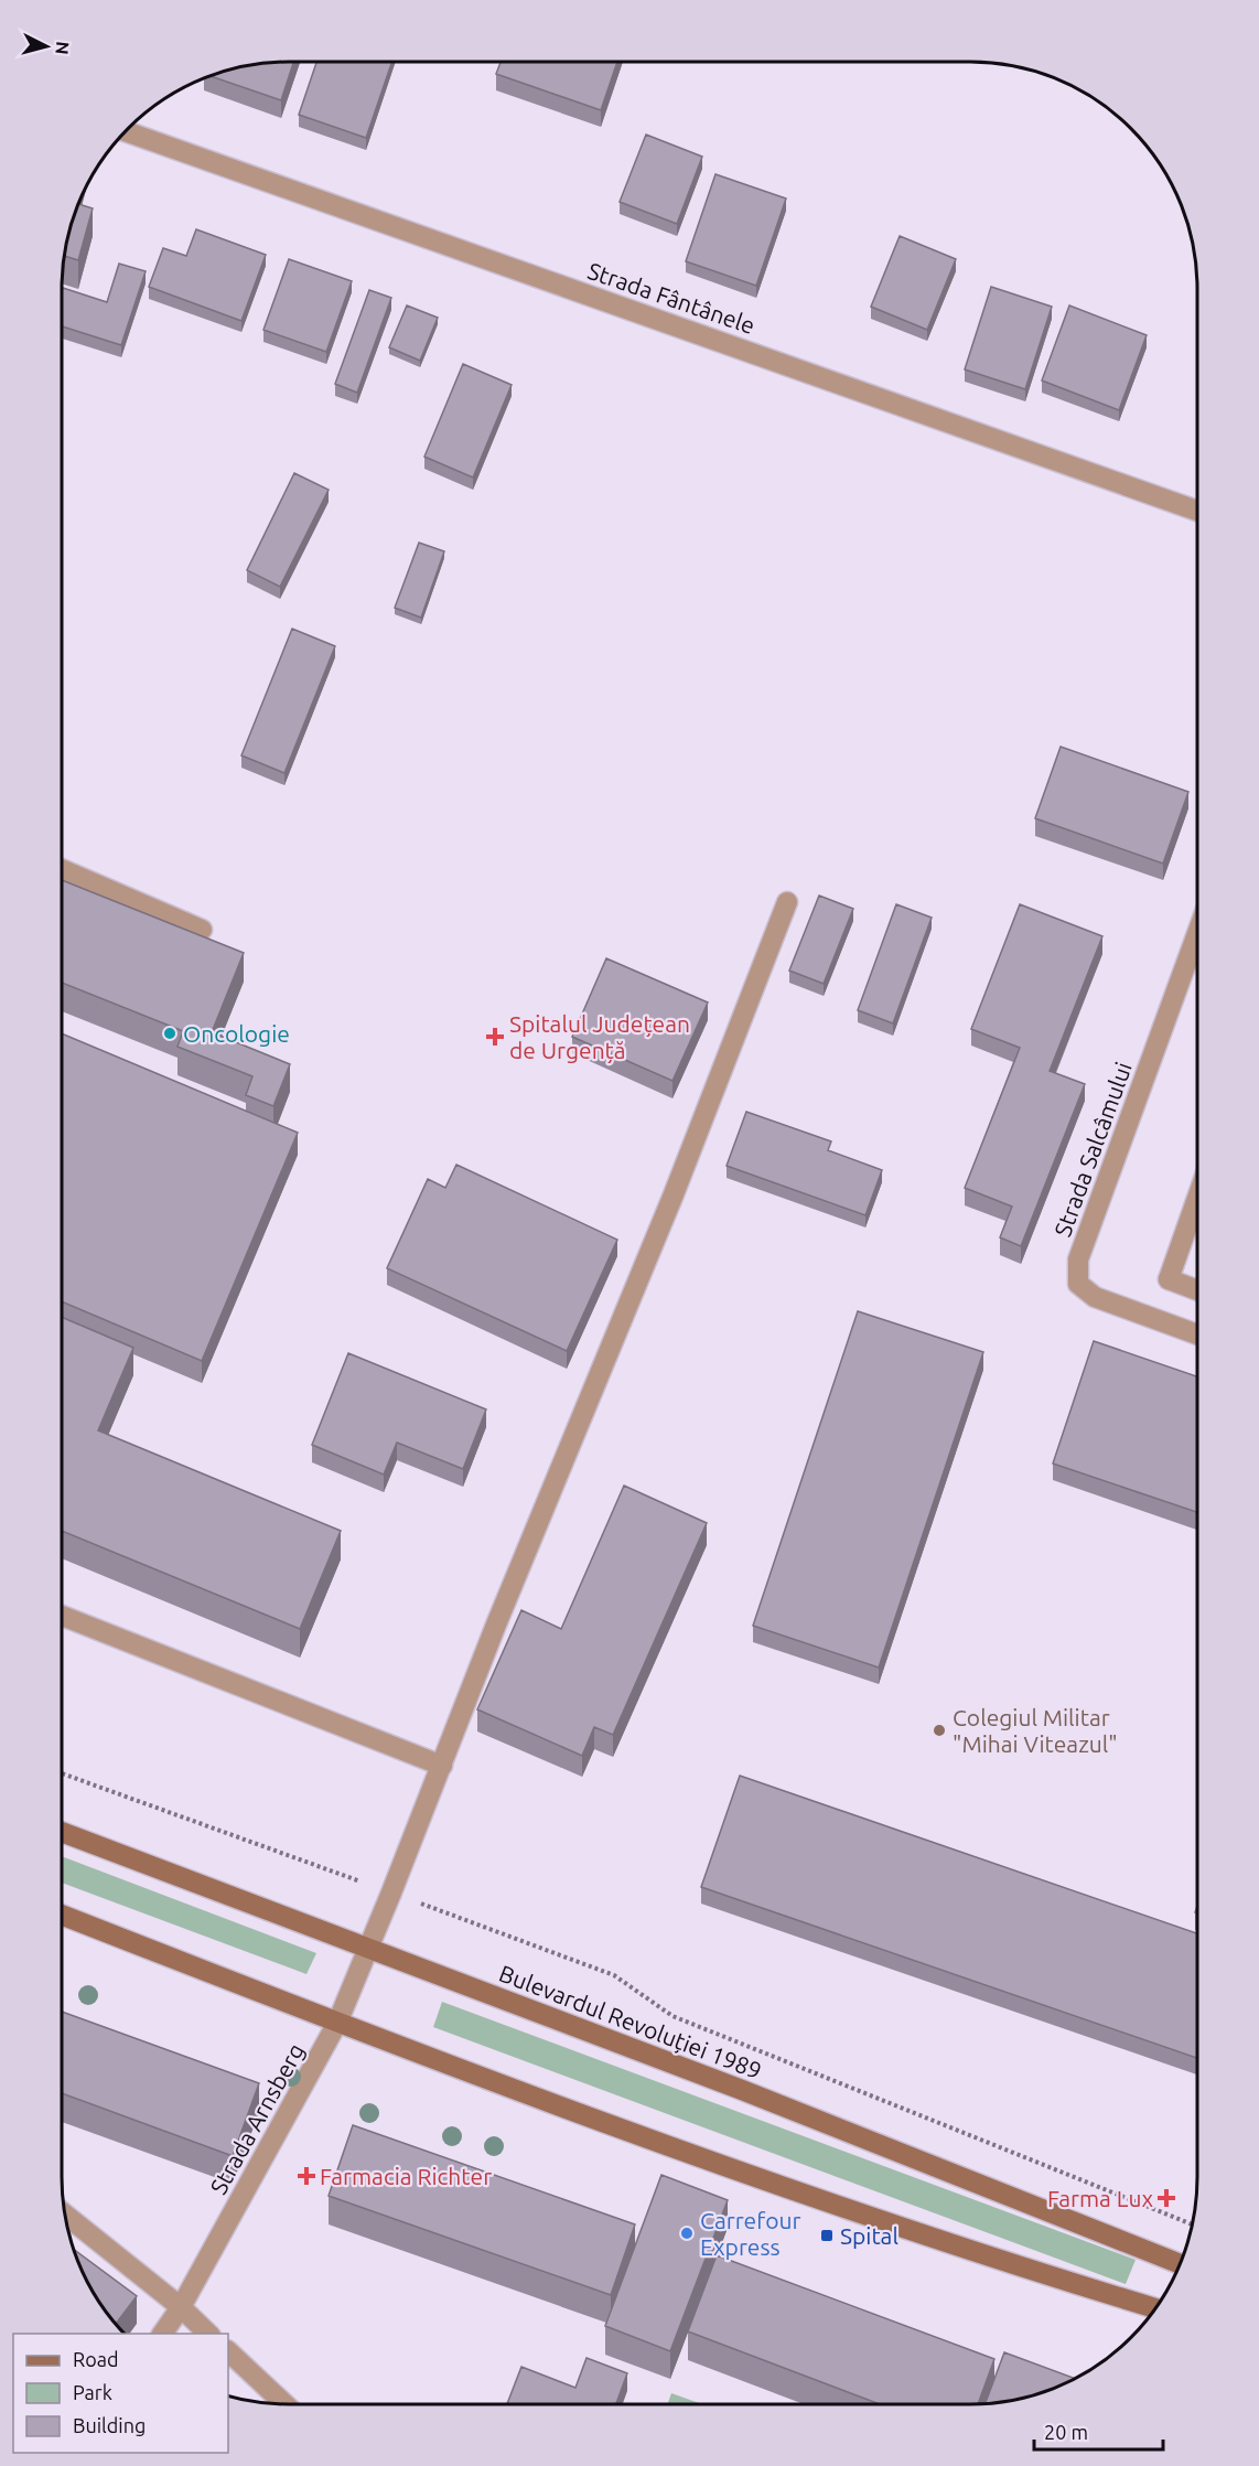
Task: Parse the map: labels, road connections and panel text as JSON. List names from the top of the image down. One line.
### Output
{"streets":{"main road":["Bulevardul Revoluției 1989"],"street":["Strada Fântânele","Strada Salcâmului","Strada Arnsberg"]},"crossings":[["Bulevardul Revoluției 1989","Strada Arnsberg"]],"places":{"other":["Oncologie","Colegiul Militar \"Mihai Viteazul\"","Carrefour Express"],"health":["Spitalul Județean de Urgență","Farmacia Richter","Farma Lux"],"transit":["Spital"]},"legend":["Road","Park","Building"],"scale_bar":"20 m","north":"right"}
